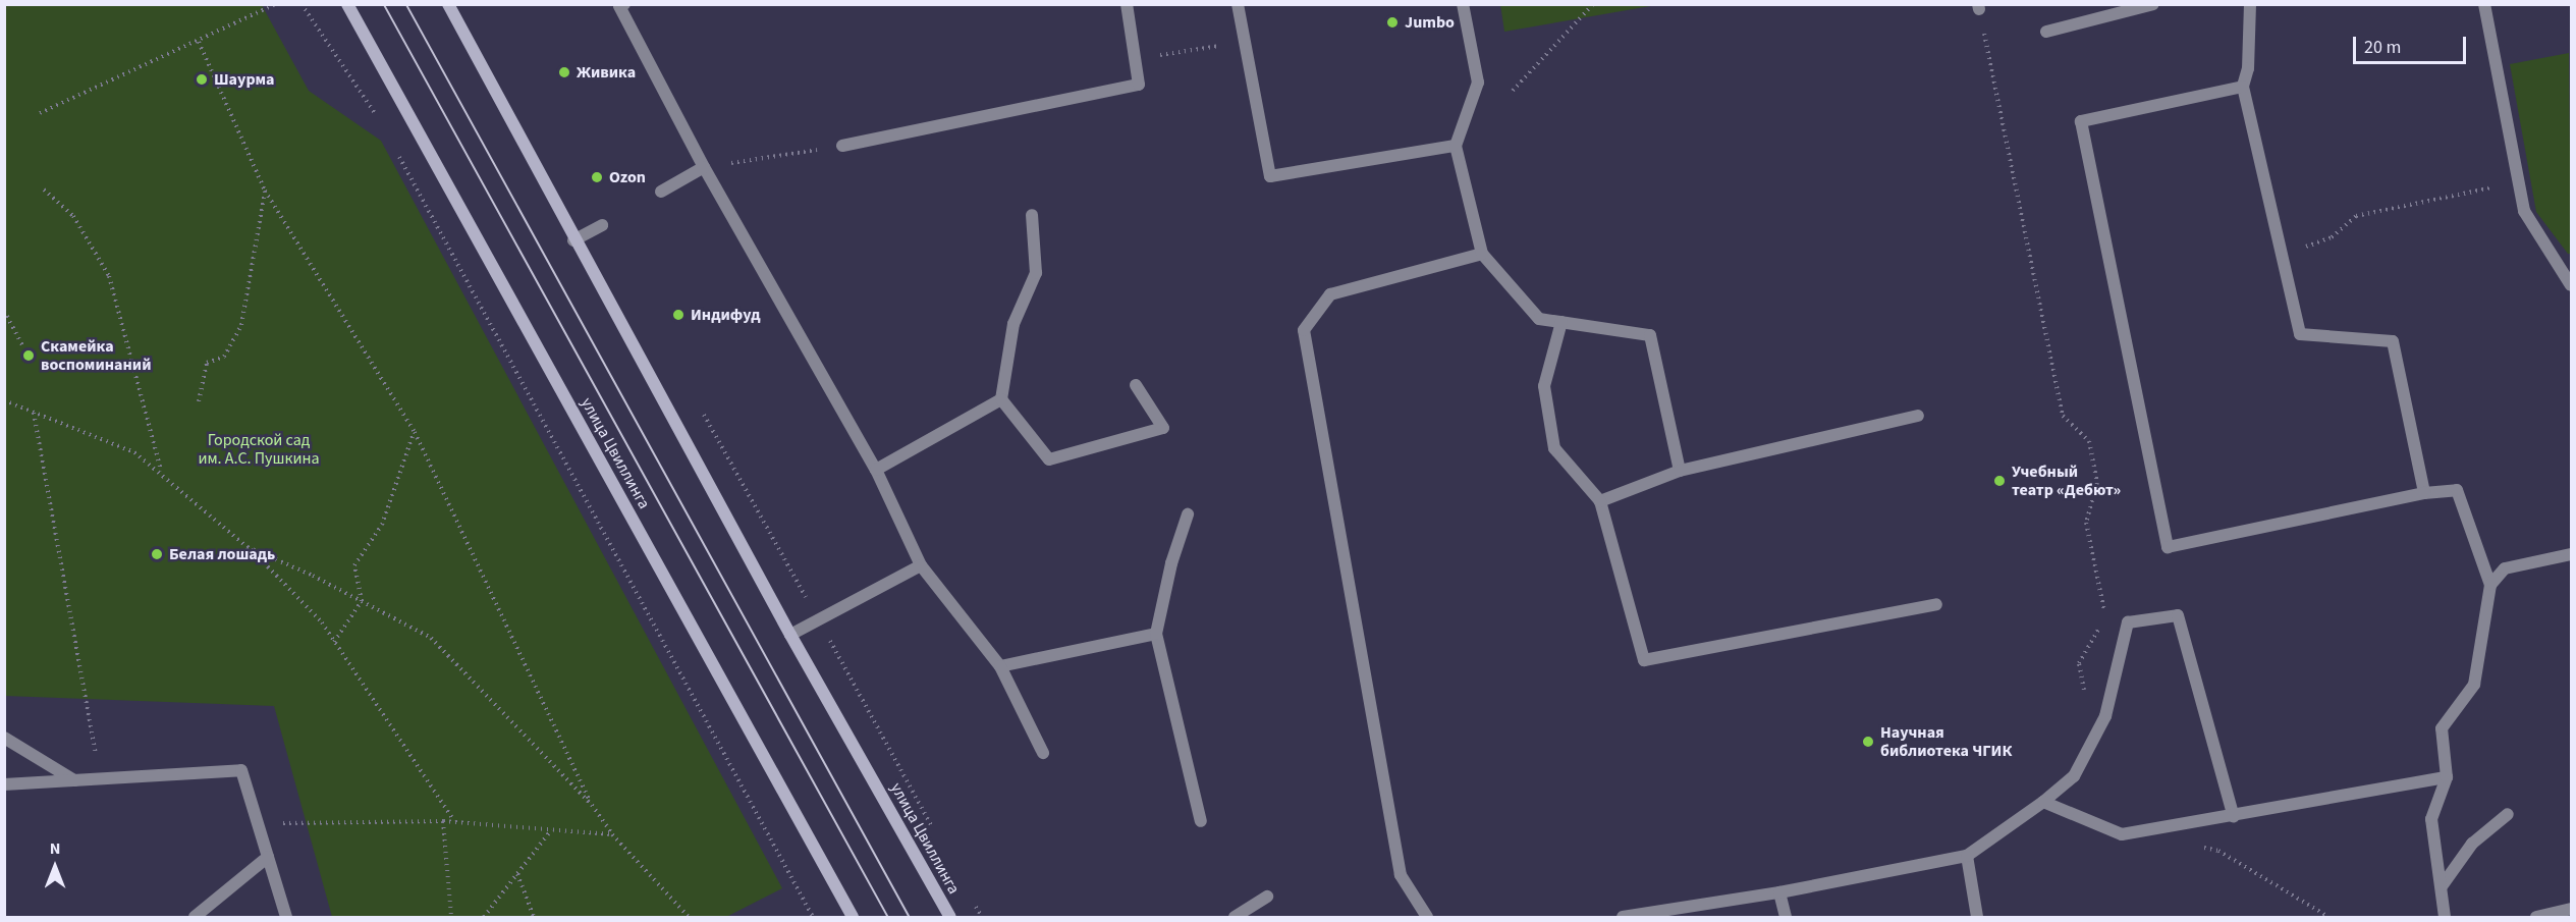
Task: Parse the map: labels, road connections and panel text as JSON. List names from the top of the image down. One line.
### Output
{"streets":{"main road":["улица Цвиллинга"]},"parks":["Городской сад им. А.С. Пушкина"],"places":["Jumbo","Живика","Шаурма","Ozon","Индифуд","Скамейка воспоминаний","Учебный театр «Дебют»","Белая лошадь","Научная библиотека ЧГИК"],"scale_bar":"20 m","north":"top"}
